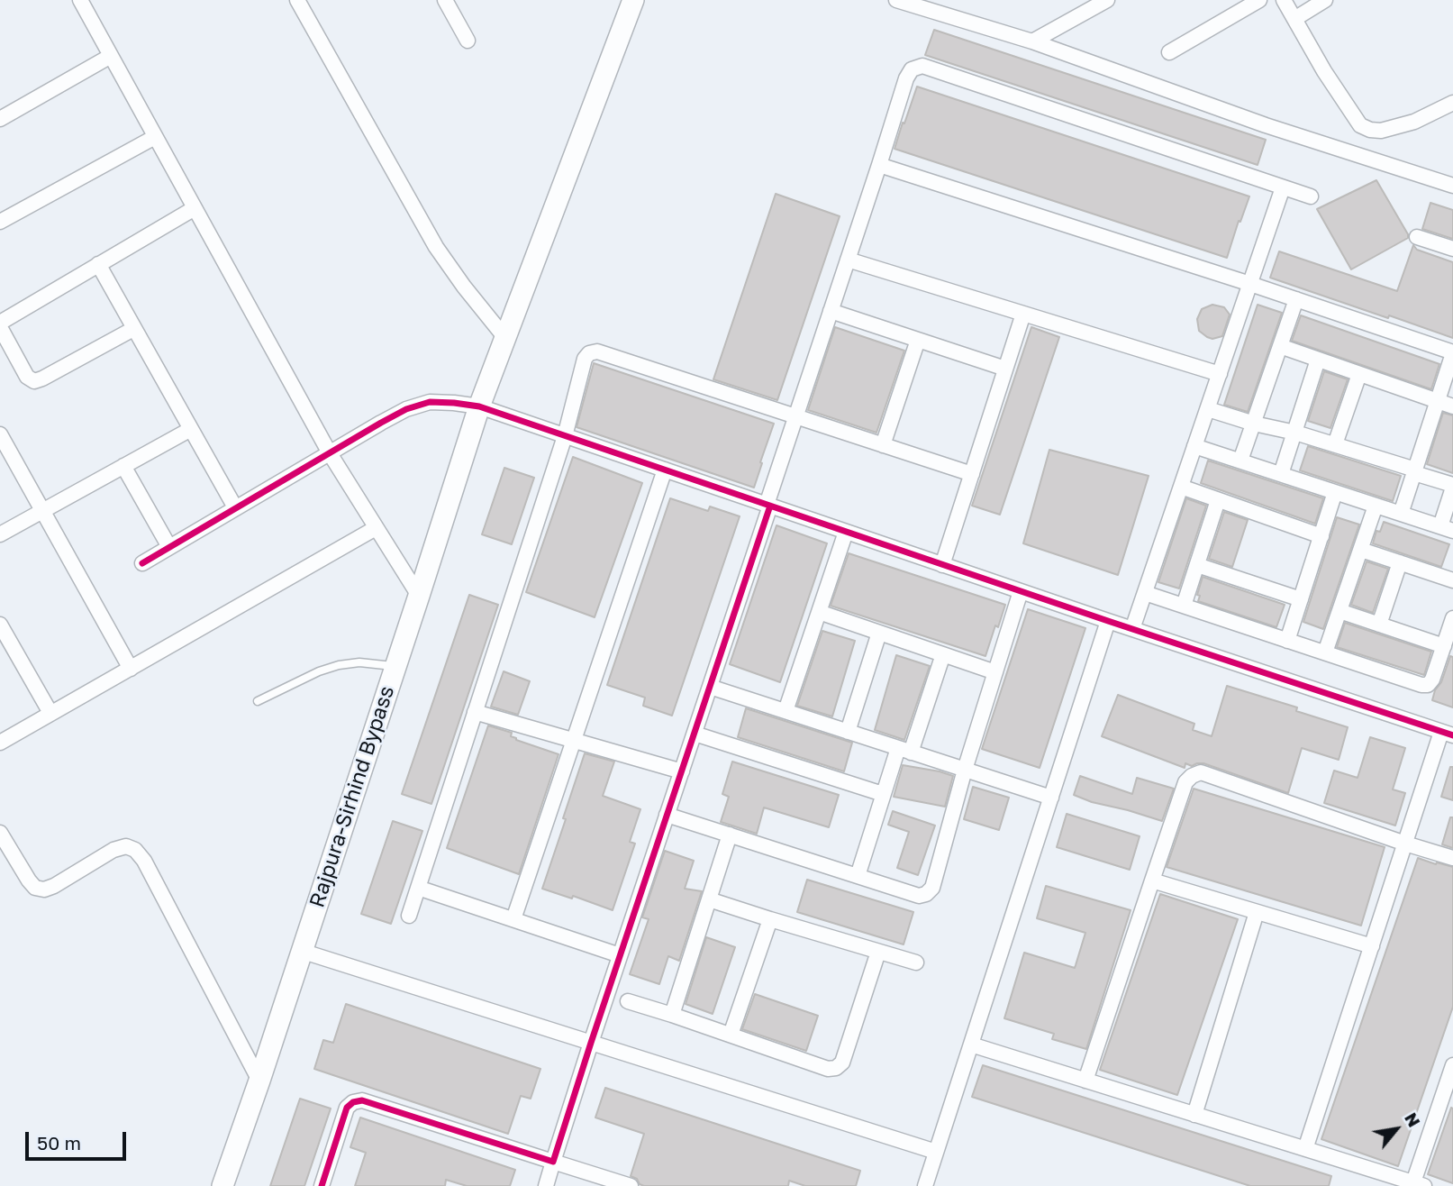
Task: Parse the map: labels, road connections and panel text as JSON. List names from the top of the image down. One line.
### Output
{"streets":{"main road":["Rajpura-Sirhind Bypass"]},"scale_bar":"50 m","north":"top right"}
